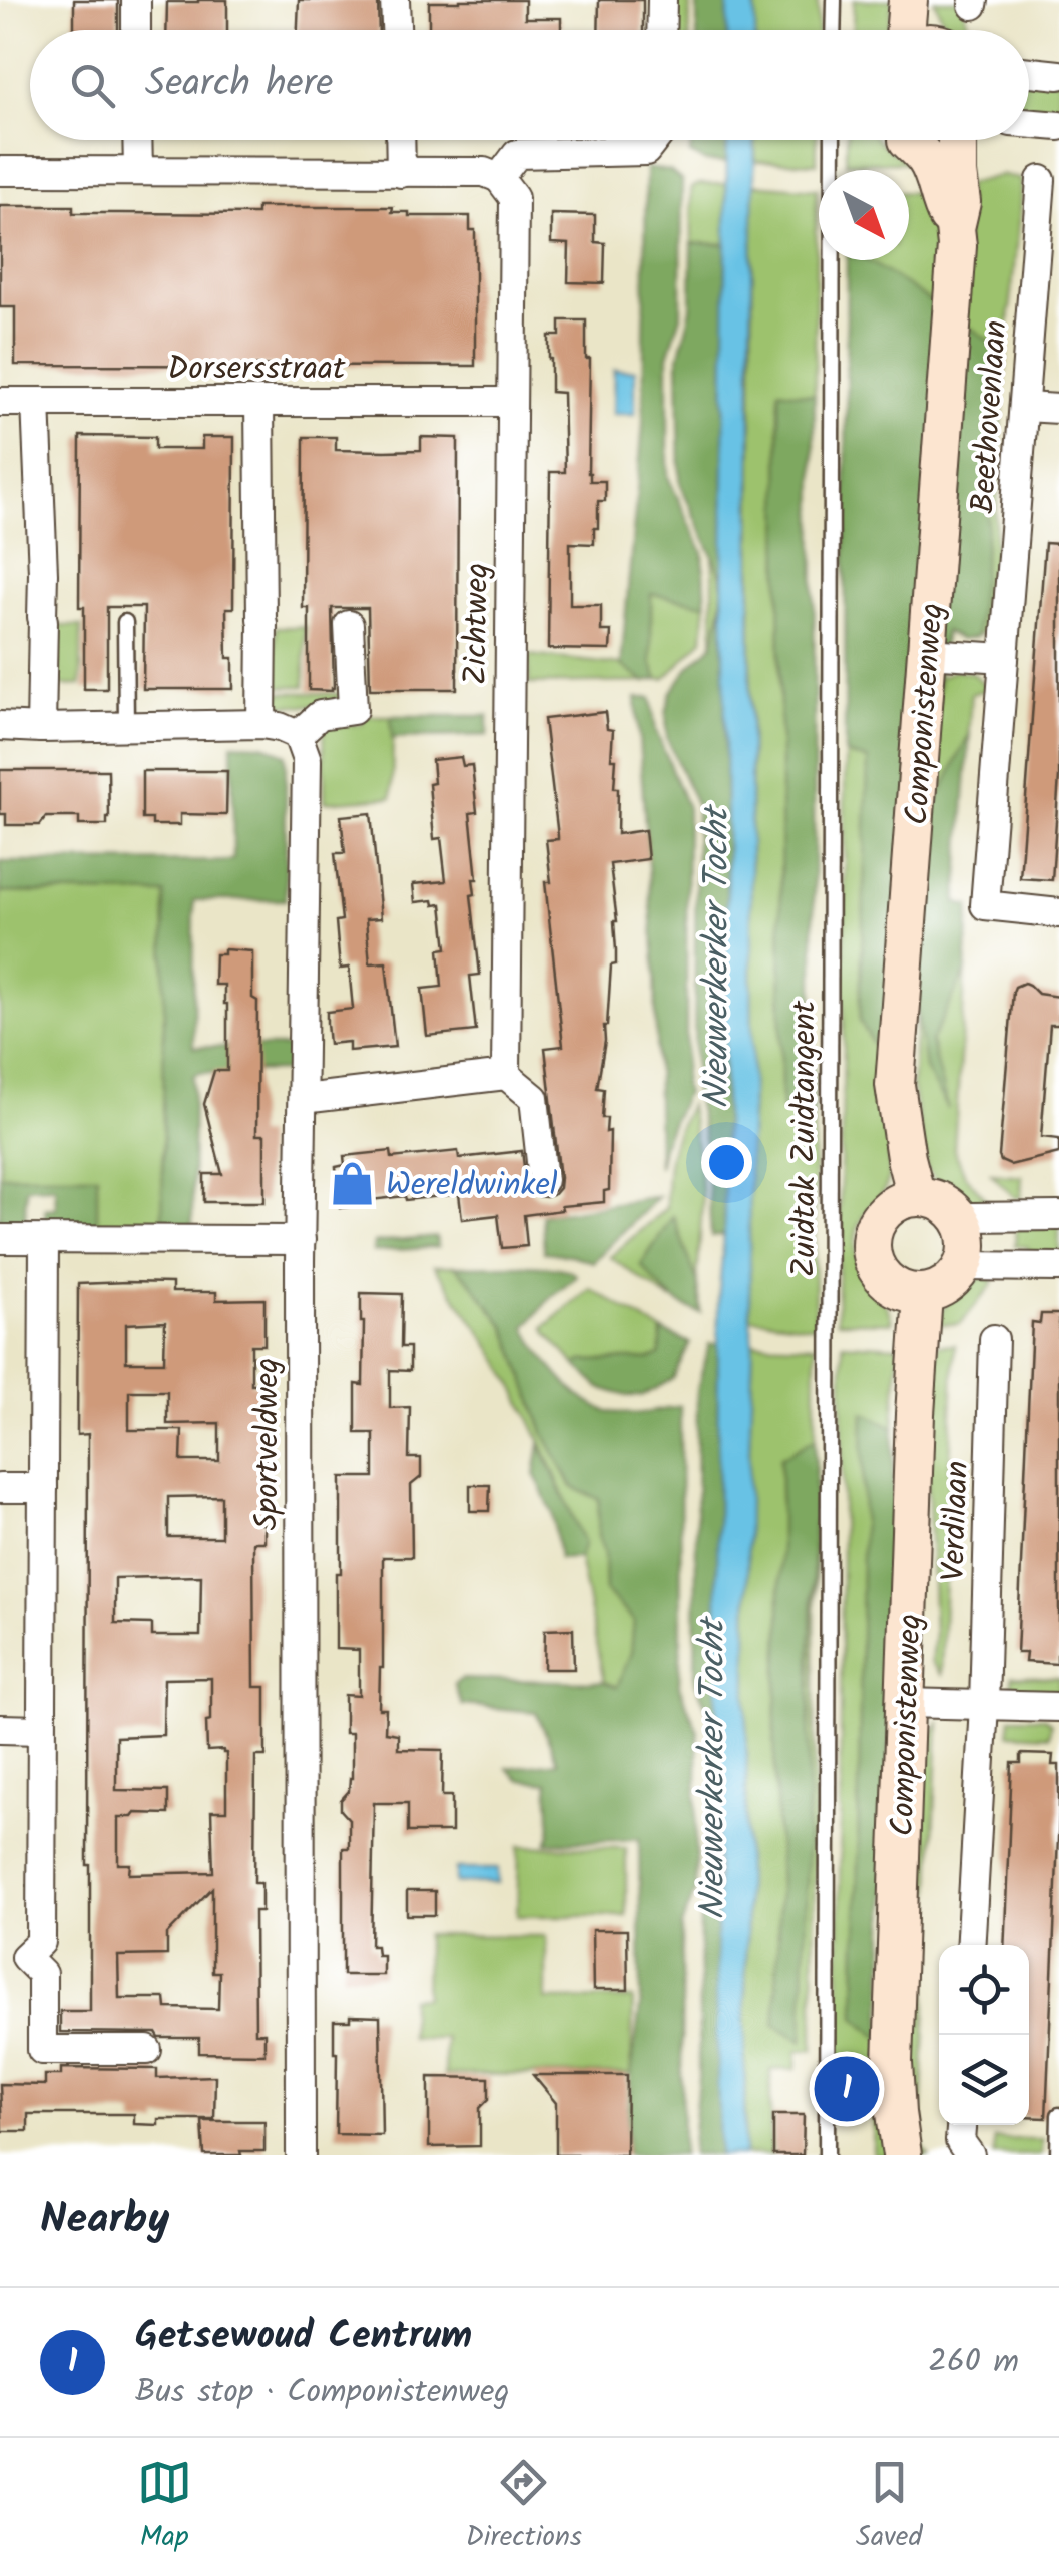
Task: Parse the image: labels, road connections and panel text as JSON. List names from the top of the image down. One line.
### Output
{"streets":{"main road":["Componistenweg"],"street":["Dorsersstraat","Beethovenlaan","Zichtweg","Sportveldweg","Verdilaan"],"lane":["Zuidtak Zuidtangent"]},"crossings":[["Dorsersstraat","Zichtweg"]],"water":["Nieuwerkerker Tocht"],"places":{"shop":["Wereldwinkel"]},"north":"bottom right","page":{"search":"Search here","pins":"1","heading":"Nearby","list":[{"mark":"1","name":"Getsewoud Centrum","note":"Bus stop · Componistenweg","value":"260 m"}],"nav":["Map","Directions","Saved"]}}
